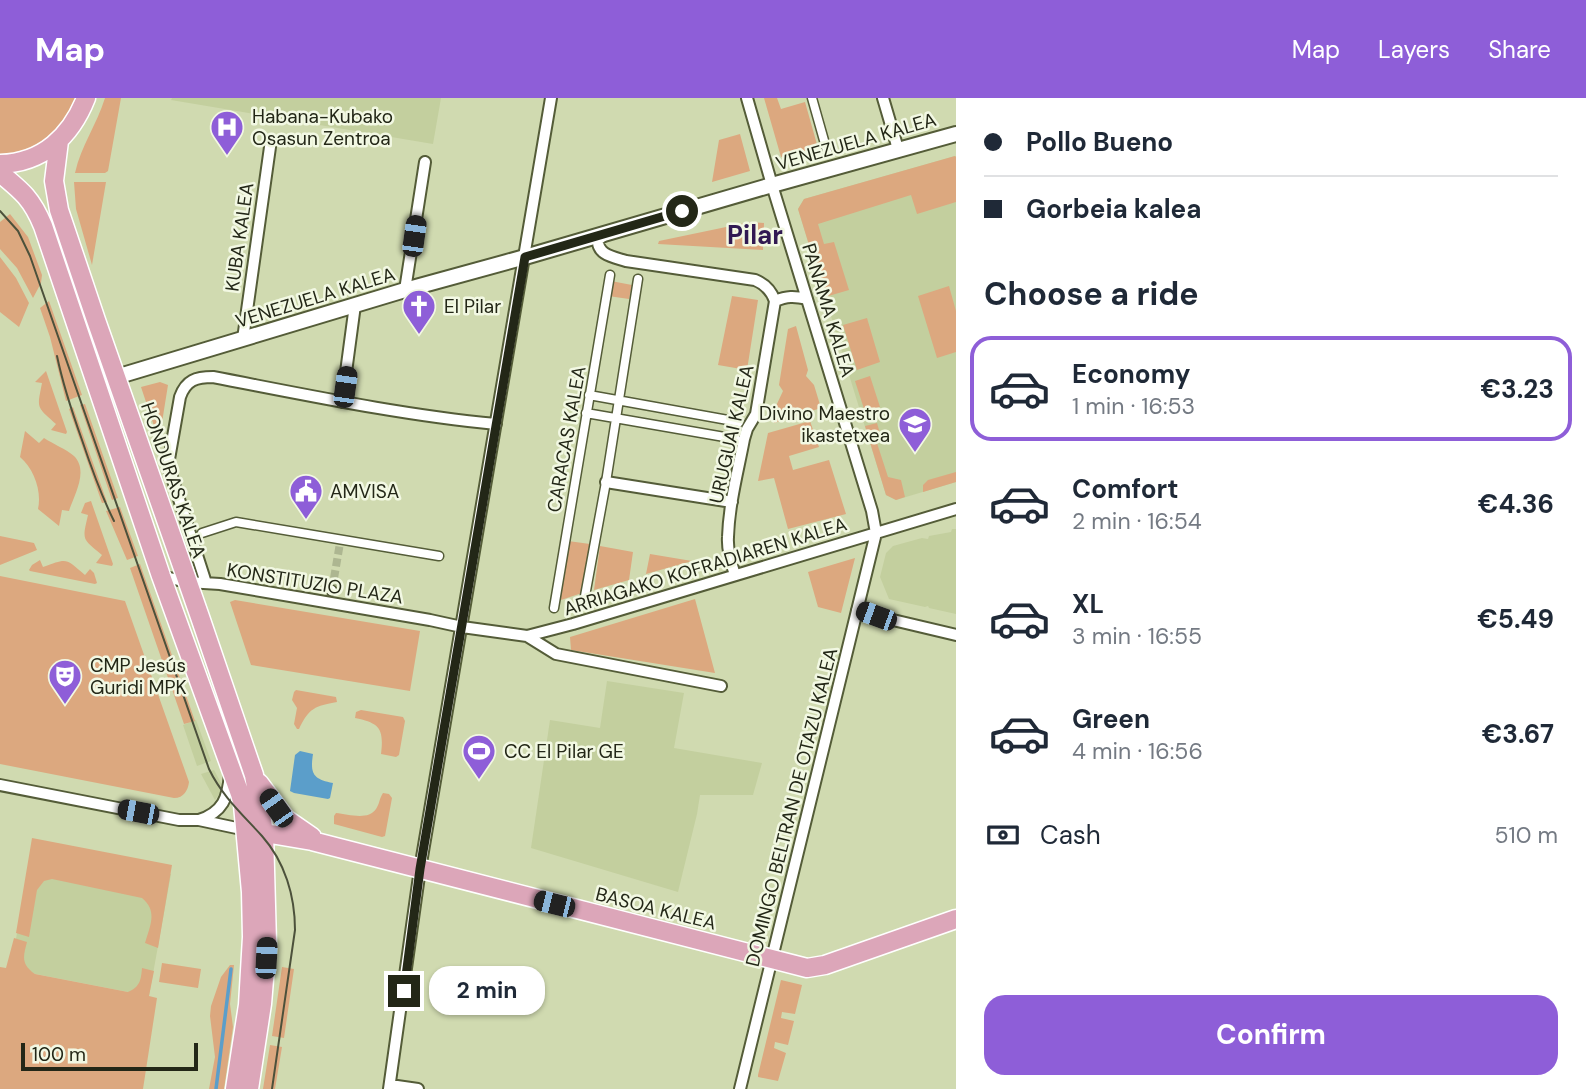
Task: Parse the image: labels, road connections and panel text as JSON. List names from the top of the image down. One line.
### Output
{"streets":{"main road":["HONDURAS KALEA","BASOA KALEA"],"street":["VENEZUELA KALEA","KUBA KALEA","PANAMA KALEA","URUGUAI KALEA","CARACAS KALEA","ARRIAGAKO KOFRADIAREN KALEA","KONSTITUZIO PLAZA","DOMINGO BELTRAN DE OTAZU KALEA"]},"crossings":[["VENEZUELA KALEA","KUBA KALEA"],["VENEZUELA KALEA","PANAMA KALEA"],["VENEZUELA KALEA","HONDURAS KALEA"],["PANAMA KALEA","ARRIAGAKO KOFRADIAREN KALEA"],["PANAMA KALEA","DOMINGO BELTRAN DE OTAZU KALEA"],["URUGUAI KALEA","ARRIAGAKO KOFRADIAREN KALEA"],["HONDURAS KALEA","KONSTITUZIO PLAZA"],["HONDURAS KALEA","BASOA KALEA"],["ARRIAGAKO KOFRADIAREN KALEA","KONSTITUZIO PLAZA"],["ARRIAGAKO KOFRADIAREN KALEA","DOMINGO BELTRAN DE OTAZU KALEA"],["DOMINGO BELTRAN DE OTAZU KALEA","BASOA KALEA"]],"districts":["Pilar"],"places":{"hospital":["Habana-Kubako Osasun Zentroa"],"church":["El Pilar"],"school or university":["Divino Maestro ikastetxea"],"public building":["AMVISA"],"theatre":["CMP Jesús Guridi MPK"],"sports":["CC El Pilar GE"]},"scale_bar":"100 m","page":{"header":"Map","nav":["Map","Layers","Share"],"banner":["Pollo Bueno","Gorbeia kalea"],"heading":"Choose a ride","list":[{"name":"Economy","note":"1 min · 16:53","value":"€3.23"},{"name":"Comfort","note":"2 min · 16:54","value":"€4.36"},{"name":"XL","note":"3 min · 16:55","value":"€5.49"},{"name":"Green","note":"4 min · 16:56","value":"€3.67"}],"pay":["Cash","510 m"],"bubble":"2 min","buttons":"Confirm","scale":"100 m"}}
